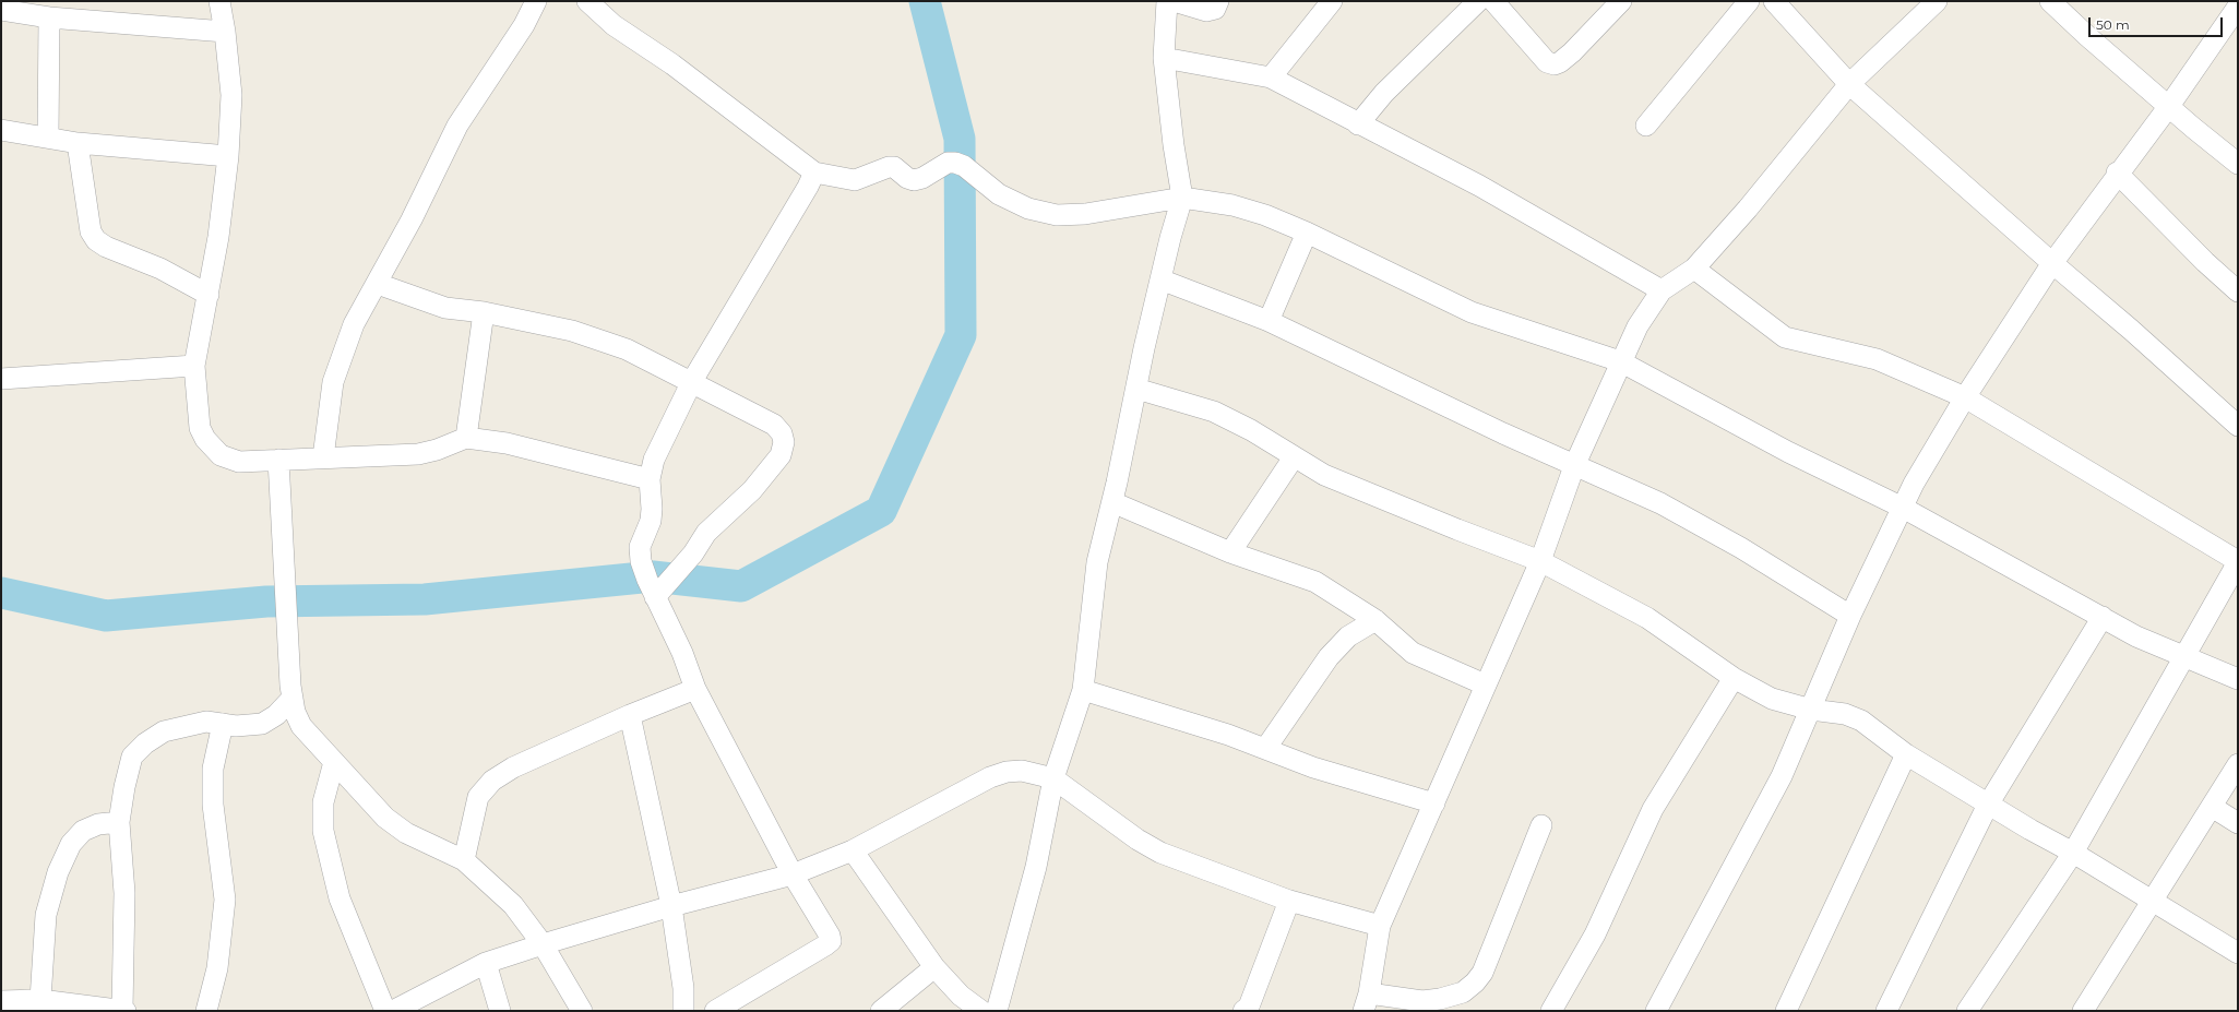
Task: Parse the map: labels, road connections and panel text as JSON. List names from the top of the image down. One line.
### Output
{"scale_bar":"50 m"}
